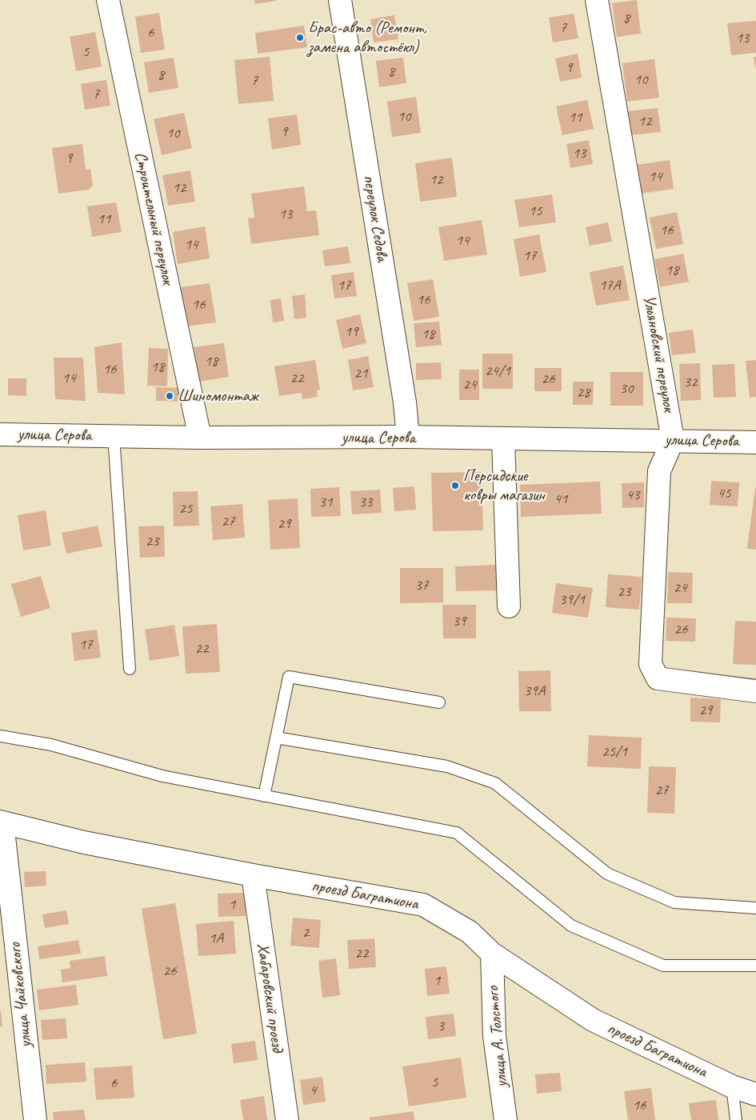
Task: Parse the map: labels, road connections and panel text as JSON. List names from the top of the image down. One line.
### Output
{"streets":{"street":["Строительный переулок","переулок Седова","Ульяновский переулок","улица Серова","проезд Багратиона","улица Чайковского","Хабаровский проезд","улица А. Толстого"]},"crossings":[["Строительный переулок","улица Серова"],["переулок Седова","улица Серова"],["Ульяновский переулок","улица Серова"],["проезд Багратиона","улица Чайковского"],["проезд Багратиона","Хабаровский проезд"],["проезд Багратиона","улица А. Толстого"]],"places":["Брас-авто (Ремонт, замена автостёкл)","Шиномонтаж","Персидские ковры магазин"],"house_numbers":["8","7","6","13","5","9","8","8","10","7","7","10","11","12","9","10","13","9","14","12","12","15","13","11","16","14","14","17","18","17","17А","16","16","19","18","18","18","16","24/1","21","14","22","26","32","24","30","28","45","43","41","31","33","25","27","29","23","37","24","23","39/1","39","26","17","22","39А","29","25/1","27","1","2","1А","22","26","1","3","5","6","4","16"]}
